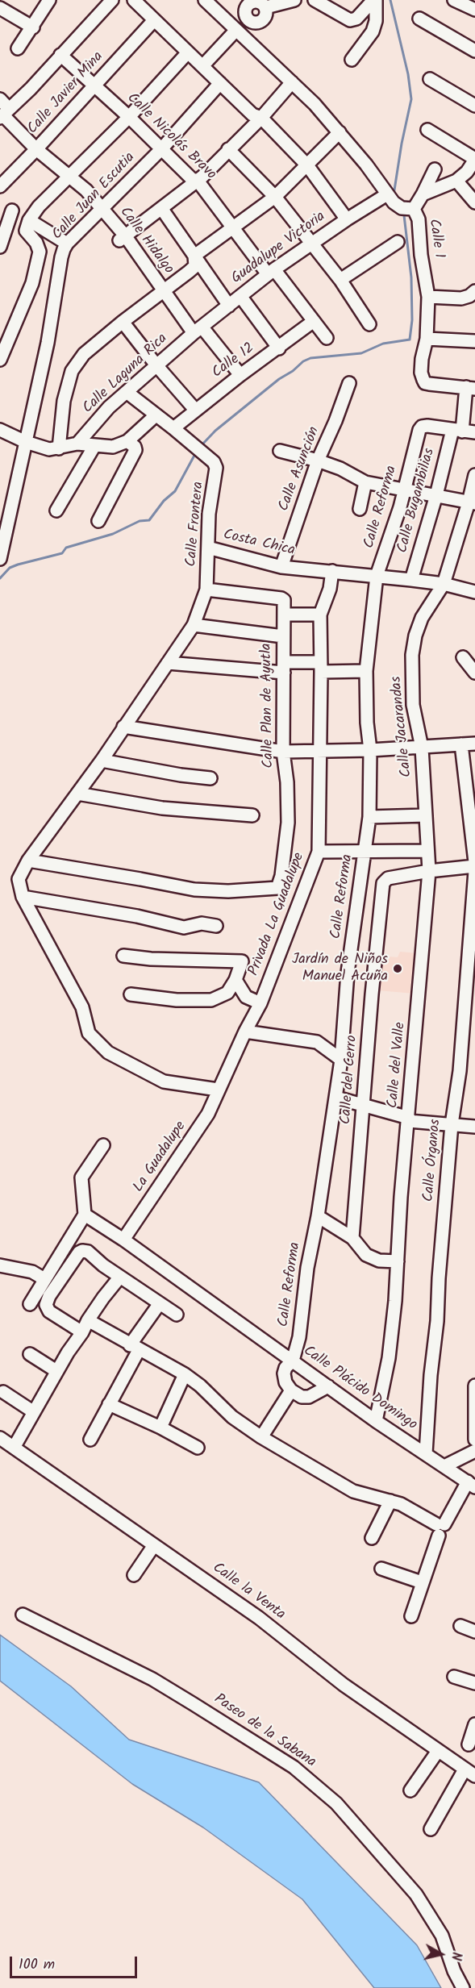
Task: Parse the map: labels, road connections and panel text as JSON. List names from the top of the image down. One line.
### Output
{"streets":{"street":["Calle Javier Mina","Calle Nicolás Bravo","Calle Juan Escutia","Calle 1","Calle Hidalgo","Guadalupe Victoria","Calle 12","Calle Laguna Rica","Calle Asunción","Calle Bugambilias","Calle Reforma","Calle Frontera","Costa Chica","Calle Plan de Ayutla","Calle Jacarandas","Privada La Guadalupe","Calle del Valle","Calle del Cerro","La Guadalupe","Calle Órganos","Calle Plácido Domingo","Calle la Venta","Paseo de la Sabana"]},"crossings":[["Calle Javier Mina","Calle Nicolás Bravo"],["Calle Javier Mina","Calle Hidalgo"],["Calle Nicolás Bravo","Calle Juan Escutia"],["Calle Nicolás Bravo","Guadalupe Victoria"],["Calle Nicolás Bravo","Calle 12"],["Calle Juan Escutia","Calle Hidalgo"],["Calle Hidalgo","Guadalupe Victoria"],["Calle Hidalgo","Calle 12"],["Calle Hidalgo","Calle Laguna Rica"],["Guadalupe Victoria","Calle Laguna Rica"],["Calle 12","Calle Frontera"],["Calle Laguna Rica","Calle Frontera"],["Calle Asunción","Costa Chica"],["Calle Bugambilias","Calle Reforma"],["Calle Bugambilias","Costa Chica"],["Calle Reforma","Costa Chica"],["Calle Reforma","Calle Plácido Domingo"],["Calle Frontera","Costa Chica"],["Calle Frontera","Calle Plan de Ayutla"],["Costa Chica","Calle Jacarandas"],["Costa Chica","Privada La Guadalupe"],["Calle Jacarandas","Calle del Valle"],["Calle Jacarandas","Calle del Cerro"],["Privada La Guadalupe","La Guadalupe"],["Calle del Valle","Calle del Cerro"],["Calle del Valle","Calle Plácido Domingo"],["La Guadalupe","Calle Plácido Domingo"],["Calle Órganos","Calle Plácido Domingo"]],"places":["Jardín de Niños Manuel Acuña"],"scale_bar":"100 m","north":"right"}
